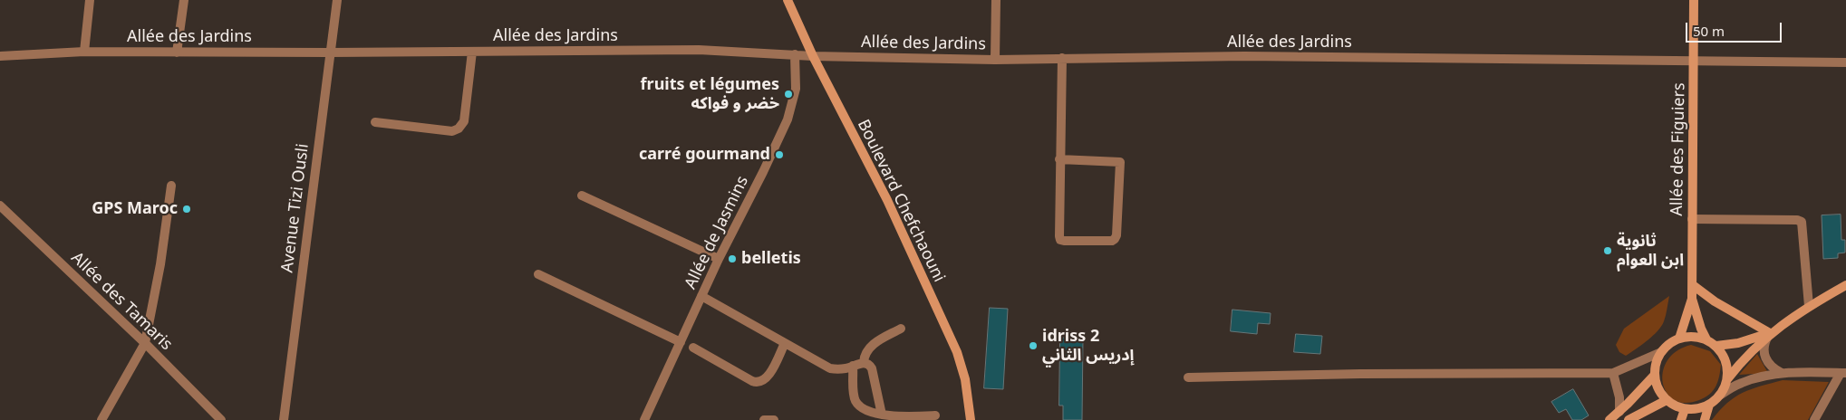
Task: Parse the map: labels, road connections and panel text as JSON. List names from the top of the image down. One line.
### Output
{"streets":{"street":["Allée des Jardins","Allée des Figuiers","Boulevard Chefchaouni","Avenue Tizi Ousli","Allée de Jasmins","Allée des Tamaris"]},"crossings":[["Allée des Jardins","Allée des Figuiers"],["Allée des Jardins","Boulevard Chefchaouni"],["Allée des Jardins","Avenue Tizi Ousli"],["Allée des Jardins","Allée de Jasmins"]],"places":["fruits et légumes خضر و فواكه","carré gourmand","GPS Maroc","ثانوية ابن العوام","belletis","idriss 2 إدريس الثاني"],"scale_bar":"50 m"}
